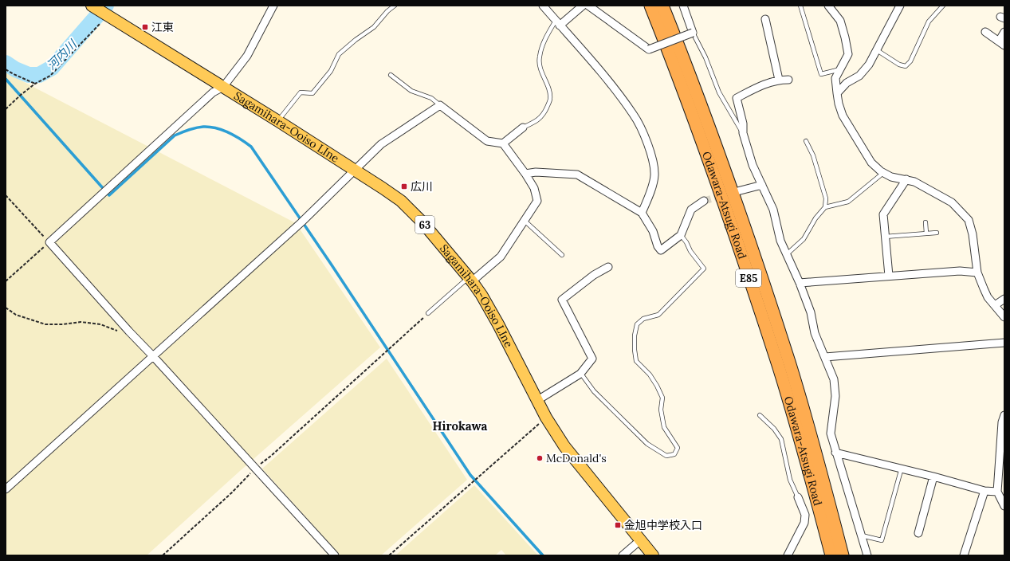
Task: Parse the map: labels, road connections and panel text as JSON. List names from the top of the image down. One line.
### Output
{"streets":{"highway":["Odawara-Atsugi Road","E85"],"main road":["Sagamihara-Ooiso LIne","63"]},"districts":["Hirokawa"],"water":["河内川"],"places":{"transit":["江東","広川","金旭中学校入口"],"other":["McDonald's"]}}
